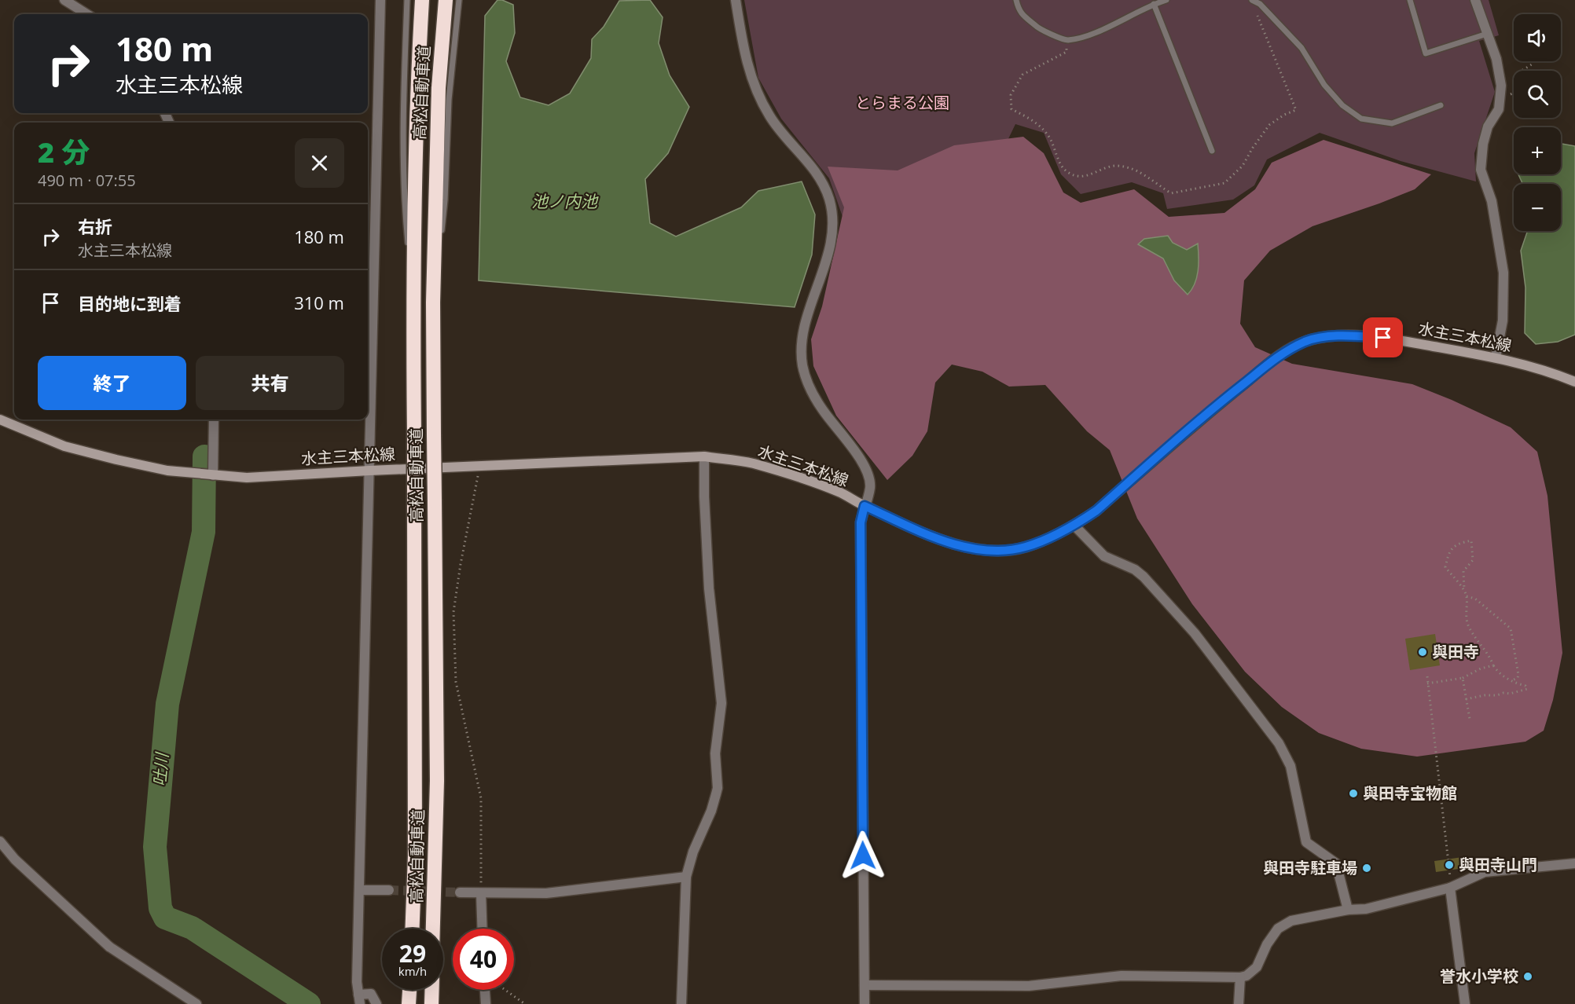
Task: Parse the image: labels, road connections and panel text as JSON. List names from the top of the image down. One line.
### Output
{"streets":{"highway":["高松自動車道"],"main road":["水主三本松線"]},"water":["池ノ内池","吐川"],"parks":["とらまる公園"],"places":["與田寺","與田寺宝物館","與田寺山門","與田寺駐車場","誉水小学校"],"page":{"map_buttons":["+","−"],"turn":["180 m","水主三本松線"],"heading":["2 分","490 m · 07:55"],"list":[{"name":"右折","note":"水主三本松線","value":"180 m"},{"name":"目的地に到着","value":"310 m"}],"buttons":["終了","共有"],"speed":"29 km/h","limit":"40"}}
